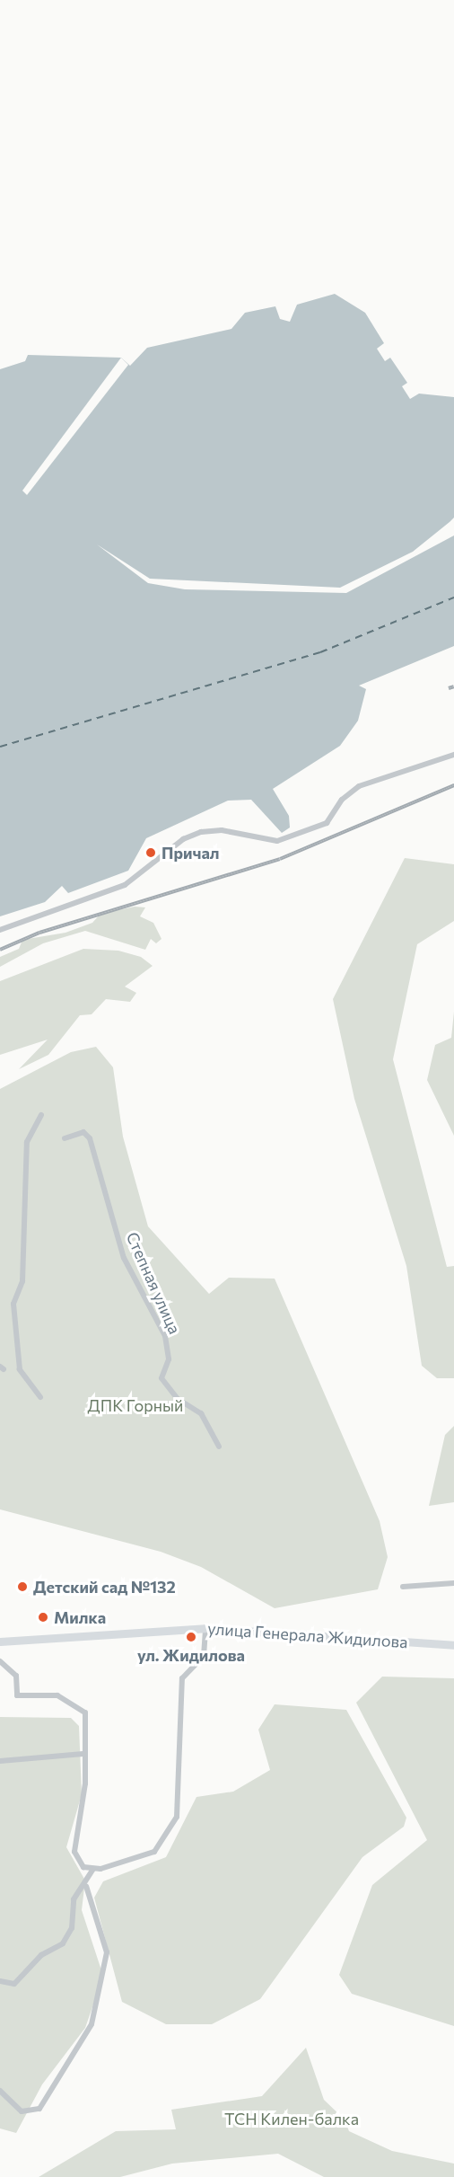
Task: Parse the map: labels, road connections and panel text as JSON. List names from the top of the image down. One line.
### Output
{"streets":{"main road":["улица Генерала Жидилова"],"street":["Степная улица"]},"parks":["ДПК Горный","ТСН Килен-балка"],"places":["Причал","Детский сад №132","Милка","ул. Жидилова"]}
